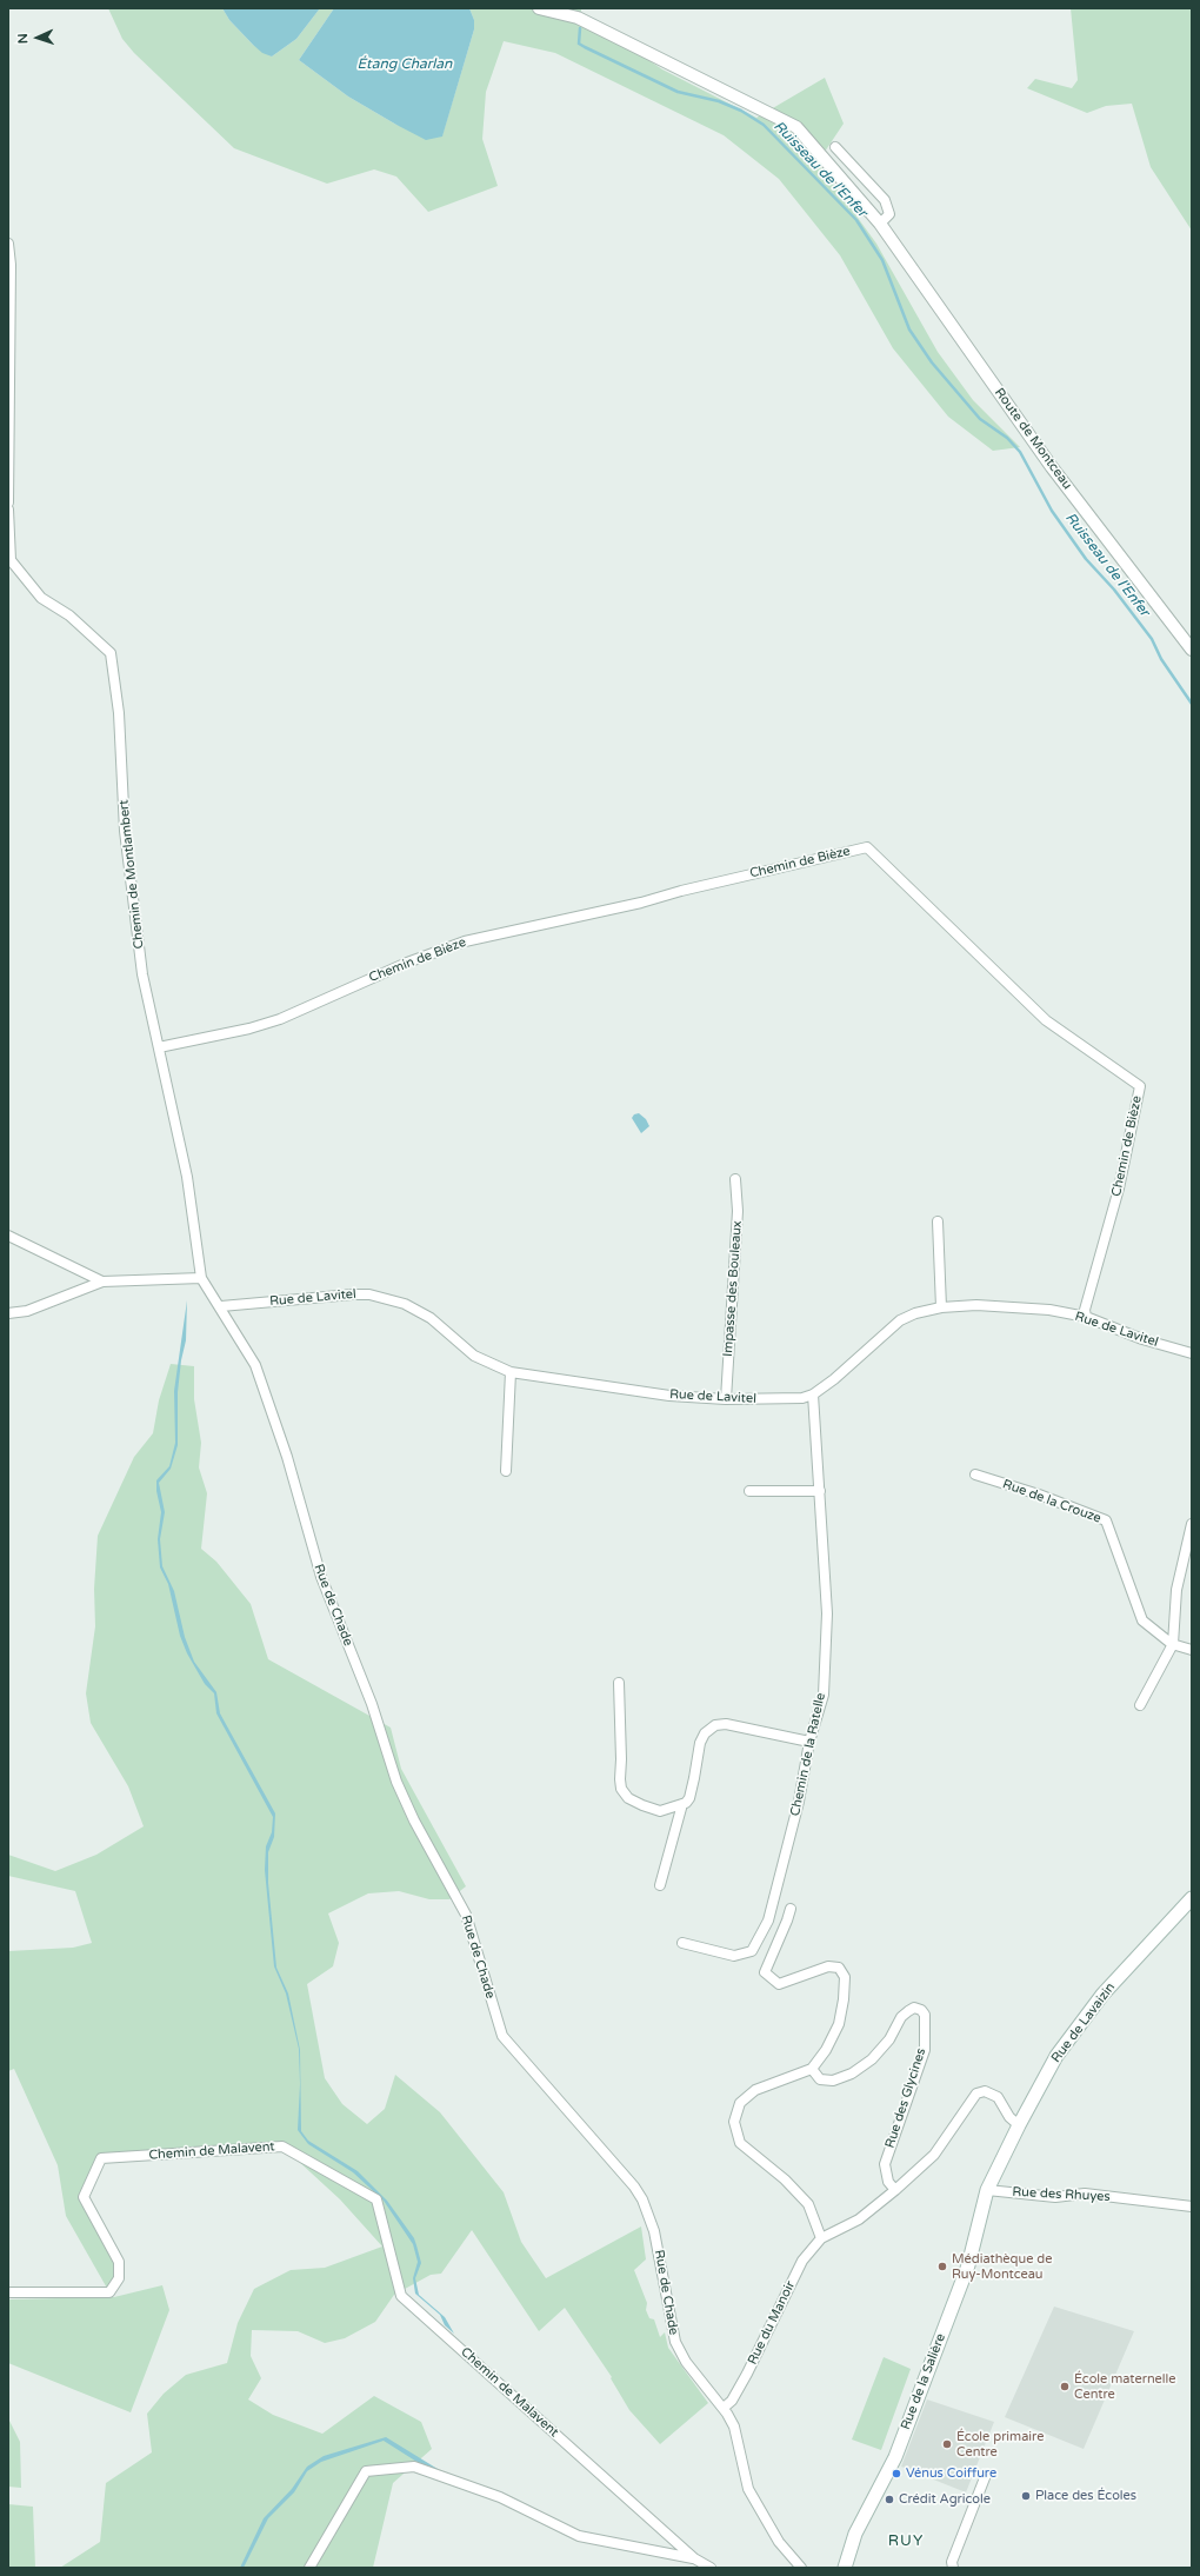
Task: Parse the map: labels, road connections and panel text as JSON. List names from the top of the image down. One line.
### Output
{"streets":{"main road":["Rue de Lavaizin","Rue de la Salière"],"street":["Route de Montceau","Chemin de Bièze","Chemin de Montlambert","Impasse des Bouleaux","Rue de Lavitel","Rue de la Crouze","Rue de Chade","Chemin de la Ratelle","Rue des Glycines","Chemin de Malavent","Rue des Rhuyes","Rue du Manoir"]},"crossings":[["Chemin de Bièze","Chemin de Montlambert"],["Chemin de Bièze","Rue de Lavitel"],["Chemin de Montlambert","Rue de Chade"],["Impasse des Bouleaux","Rue de Lavitel"],["Rue de Lavitel","Rue de Chade"],["Rue de Lavitel","Chemin de la Ratelle"],["Rue de Chade","Rue du Manoir"],["Rue de Lavaizin","Rue des Rhuyes"],["Rue de Lavaizin","Rue de la Salière"],["Rue des Rhuyes","Rue de la Salière"]],"districts":["RUY"],"water":["Étang Charlan","Ruisseau de l'Enfer"],"places":["Médiathèque de Ruy-Montceau","École maternelle Centre","École primaire Centre","Vénus Coiffure","Place des Écoles","Crédit Agricole"],"north":"left"}
